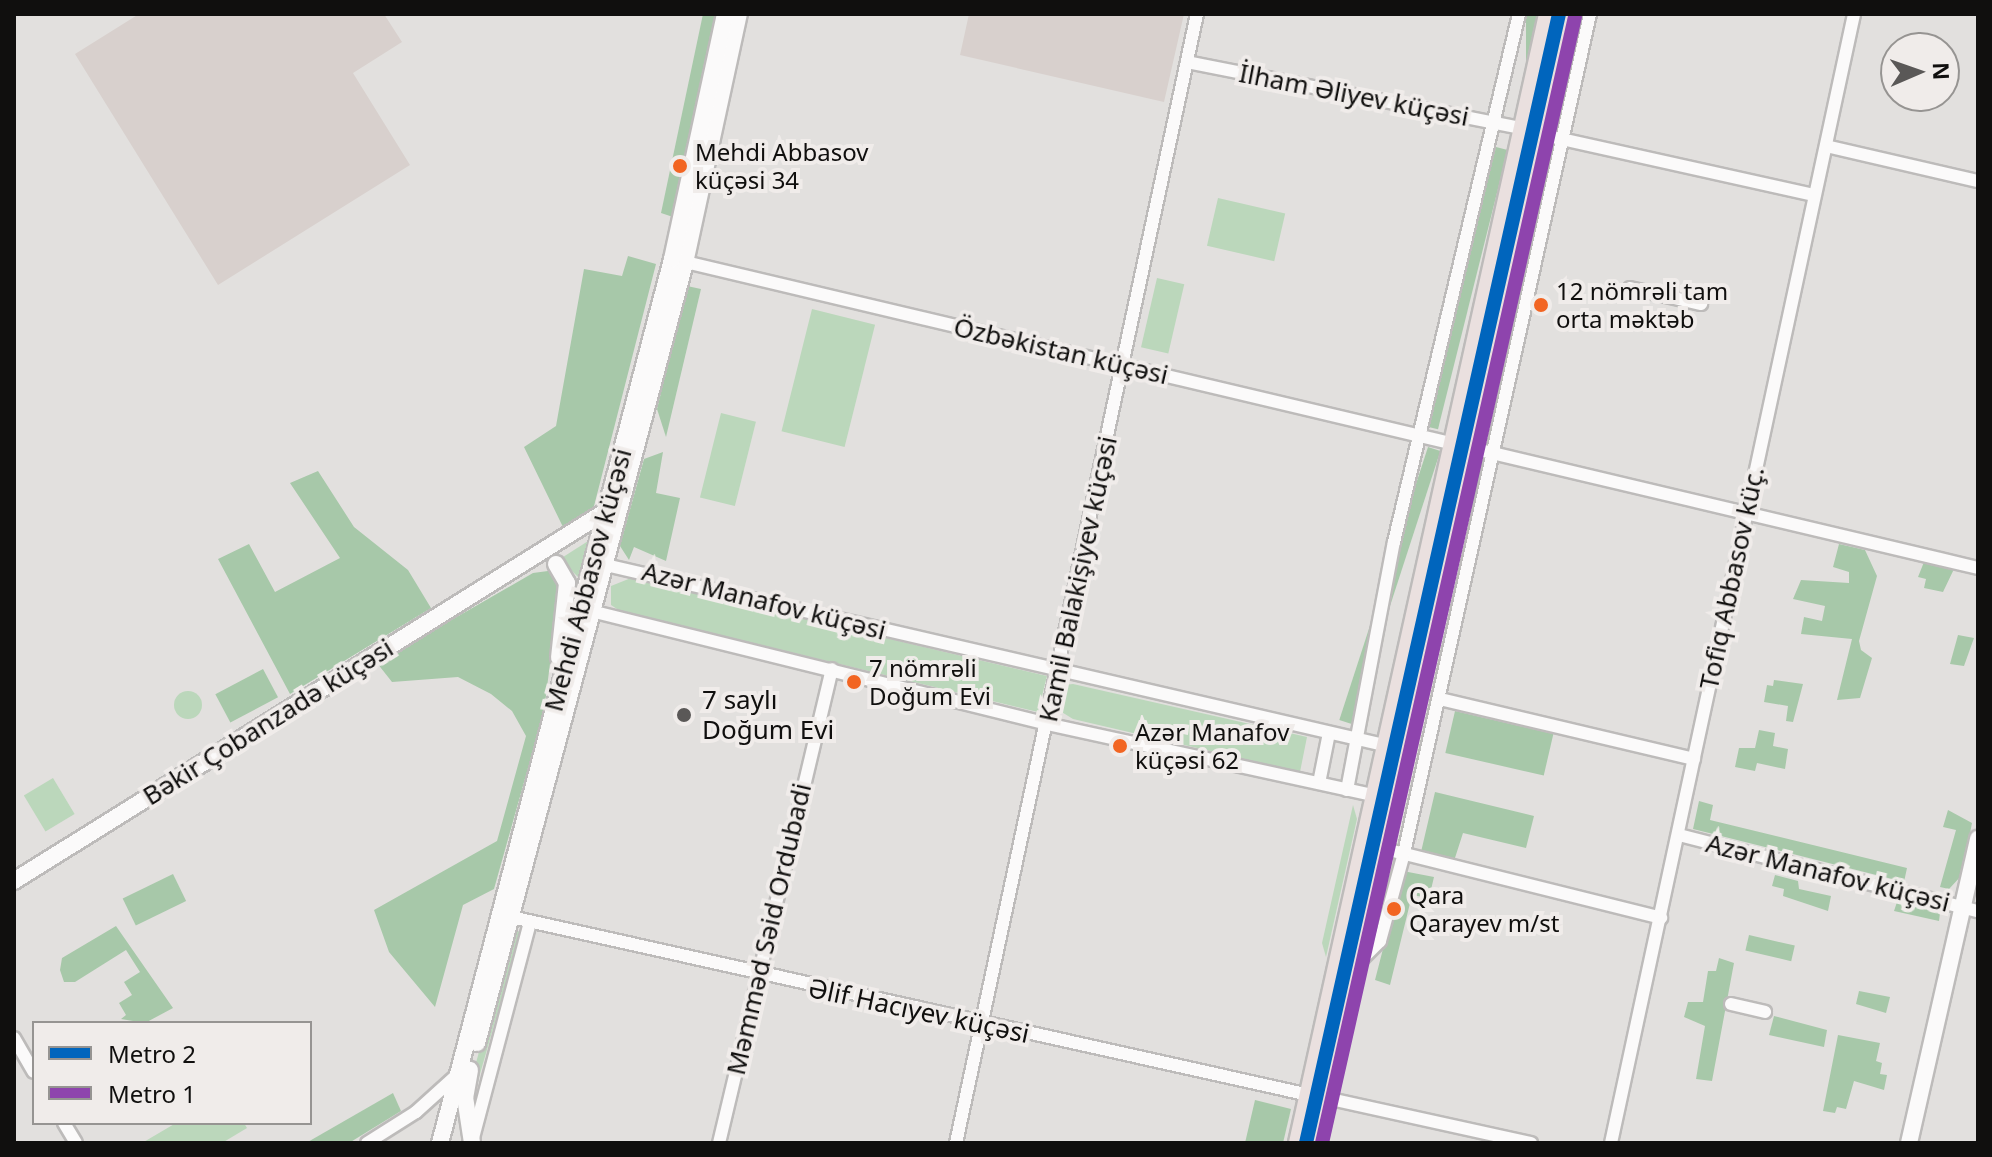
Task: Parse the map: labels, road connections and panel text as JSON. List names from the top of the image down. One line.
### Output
{"streets":{"street":["İlham Əliyev küçəsi","Özbəkistan küçəsi","Tofiq Abbasov küç.","Kamil Balakişiyev küçəsi","Mehdi Abbasov küçəsi","Azər Manafov küçəsi","Bəkir Çobanzadə küçəsi","Məmməd Səid Ordubadi","Əlif Hacıyev küçəsi"]},"crossings":[["İlham Əliyev küçəsi","Tofiq Abbasov küç."],["İlham Əliyev küçəsi","Kamil Balakişiyev küçəsi"],["Özbəkistan küçəsi","Kamil Balakişiyev küçəsi"],["Özbəkistan küçəsi","Mehdi Abbasov küçəsi"],["Tofiq Abbasov küç.","Azər Manafov küçəsi"],["Kamil Balakişiyev küçəsi","Azər Manafov küçəsi"],["Kamil Balakişiyev küçəsi","Əlif Hacıyev küçəsi"],["Mehdi Abbasov küçəsi","Azər Manafov küçəsi"],["Mehdi Abbasov küçəsi","Bəkir Çobanzadə küçəsi"],["Mehdi Abbasov küçəsi","Əlif Hacıyev küçəsi"],["Azər Manafov küçəsi","Məmməd Səid Ordubadi"],["Məmməd Səid Ordubadi","Əlif Hacıyev küçəsi"]],"places":["Mehdi Abbasov küçəsi 34","12 nömrəli tam orta məktəb","7 nömrəli Doğum Evi","7 saylı Doğum Evi","Azər Manafov küçəsi 62","Qara Qarayev m/st"],"lines":["metro line 2","metro line 1"],"legend":["Metro 2","Metro 1"],"north":"right"}
